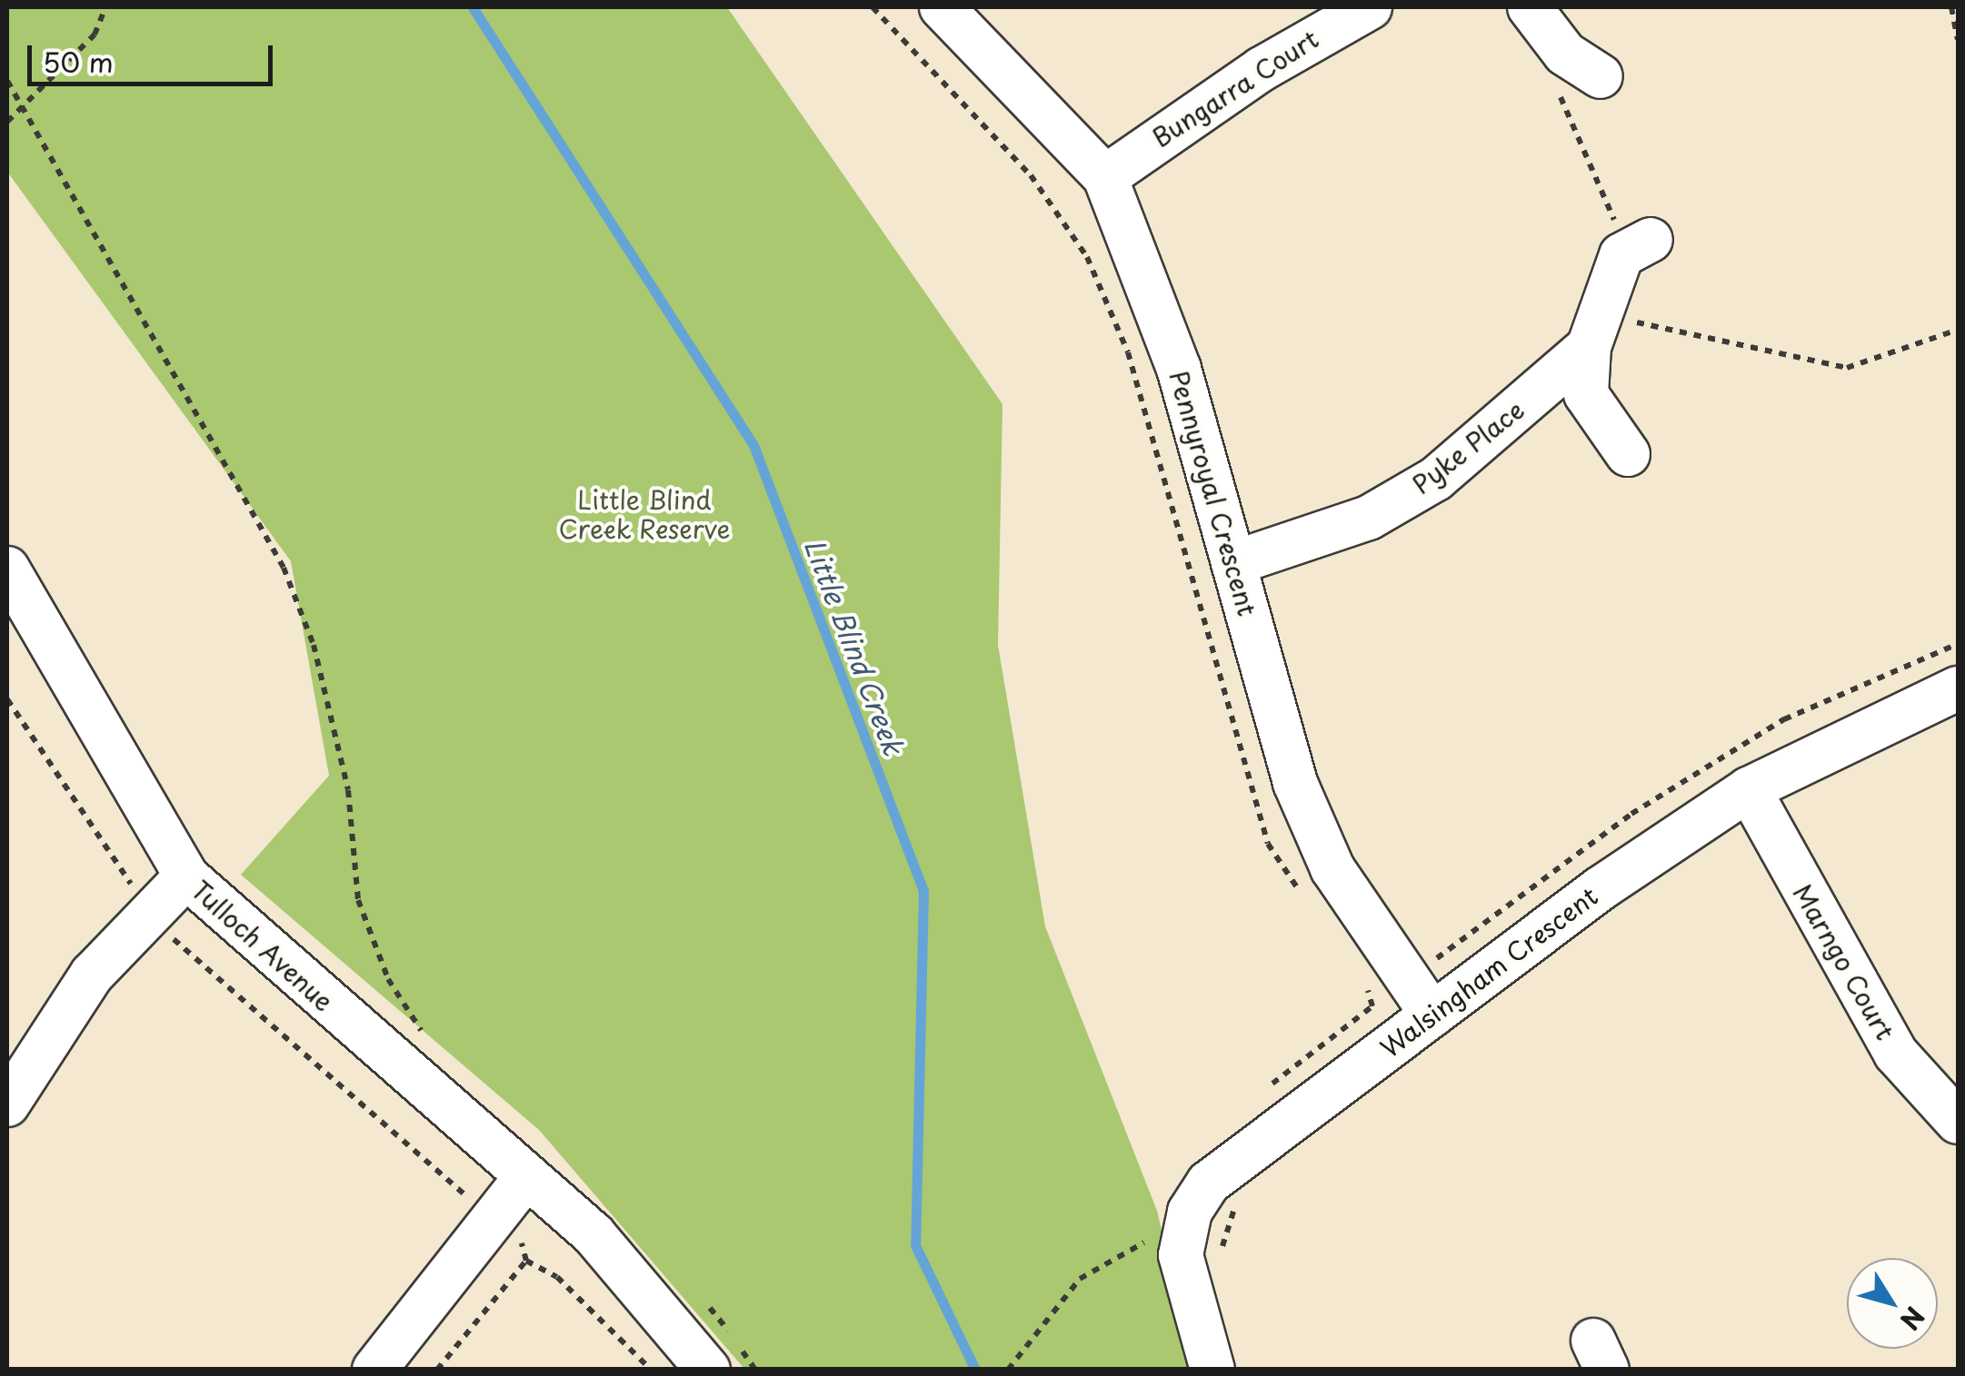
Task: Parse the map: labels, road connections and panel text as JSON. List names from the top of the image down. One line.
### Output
{"streets":{"street":["Bungarra Court","Pyke Place","Pennyroyal Crescent","Tulloch Avenue","Marngo Court","Walsingham Crescent"]},"crossings":[["Bungarra Court","Pennyroyal Crescent"],["Pyke Place","Pennyroyal Crescent"],["Pennyroyal Crescent","Walsingham Crescent"],["Marngo Court","Walsingham Crescent"]],"water":["Little Blind Creek"],"parks":["Little Blind Creek Reserve"],"scale_bar":"50 m","north":"bottom right"}
